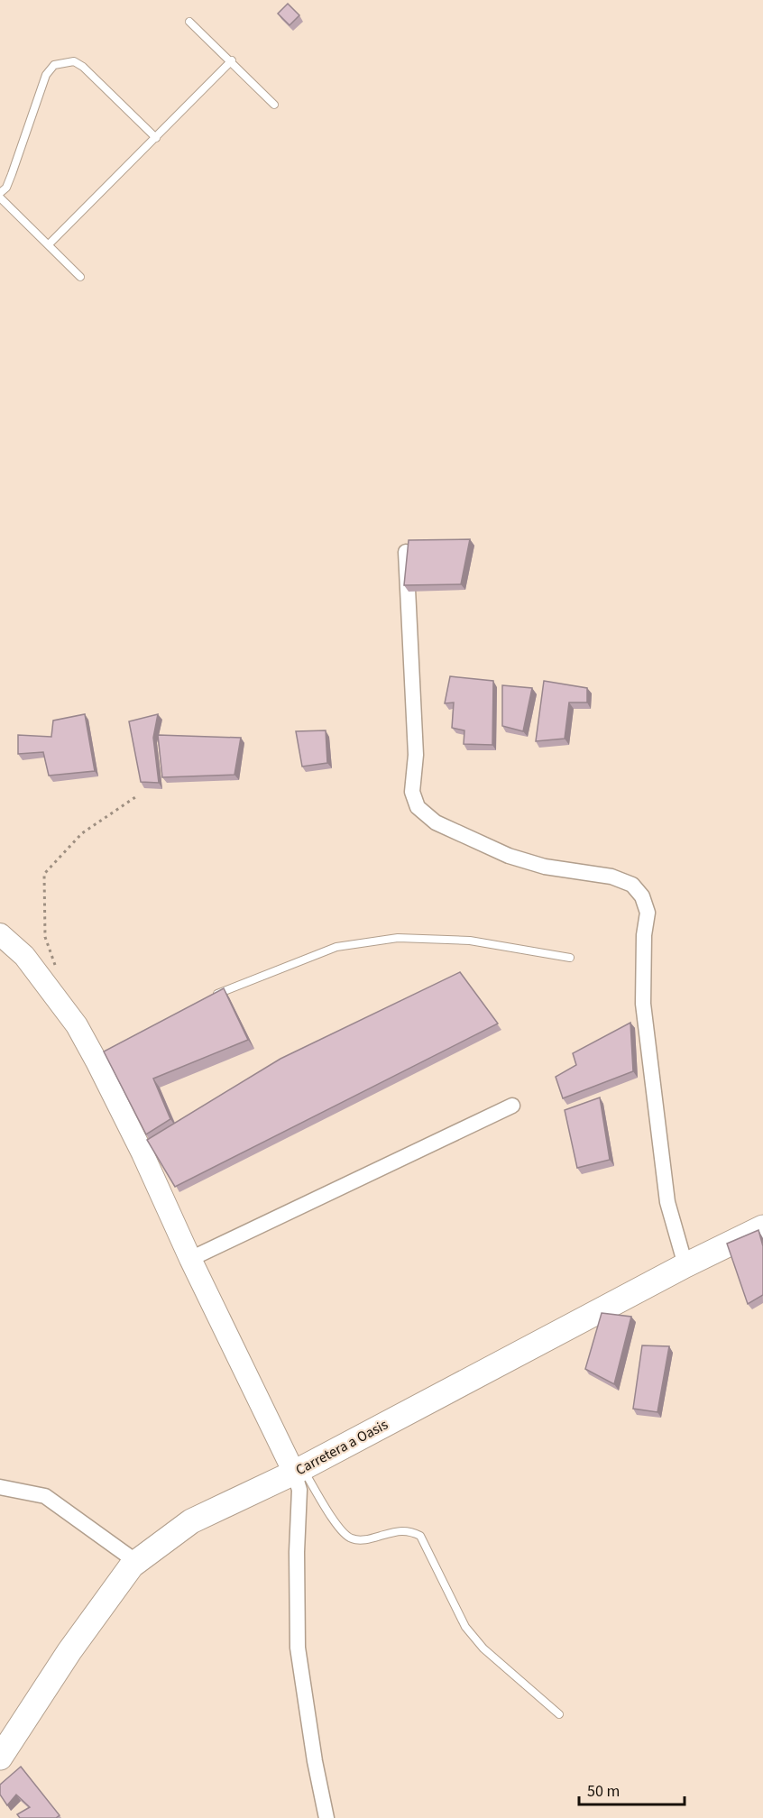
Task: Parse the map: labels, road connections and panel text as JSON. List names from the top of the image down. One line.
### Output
{"streets":{"main road":["Carretera a Oasis"]},"scale_bar":"50 m"}
